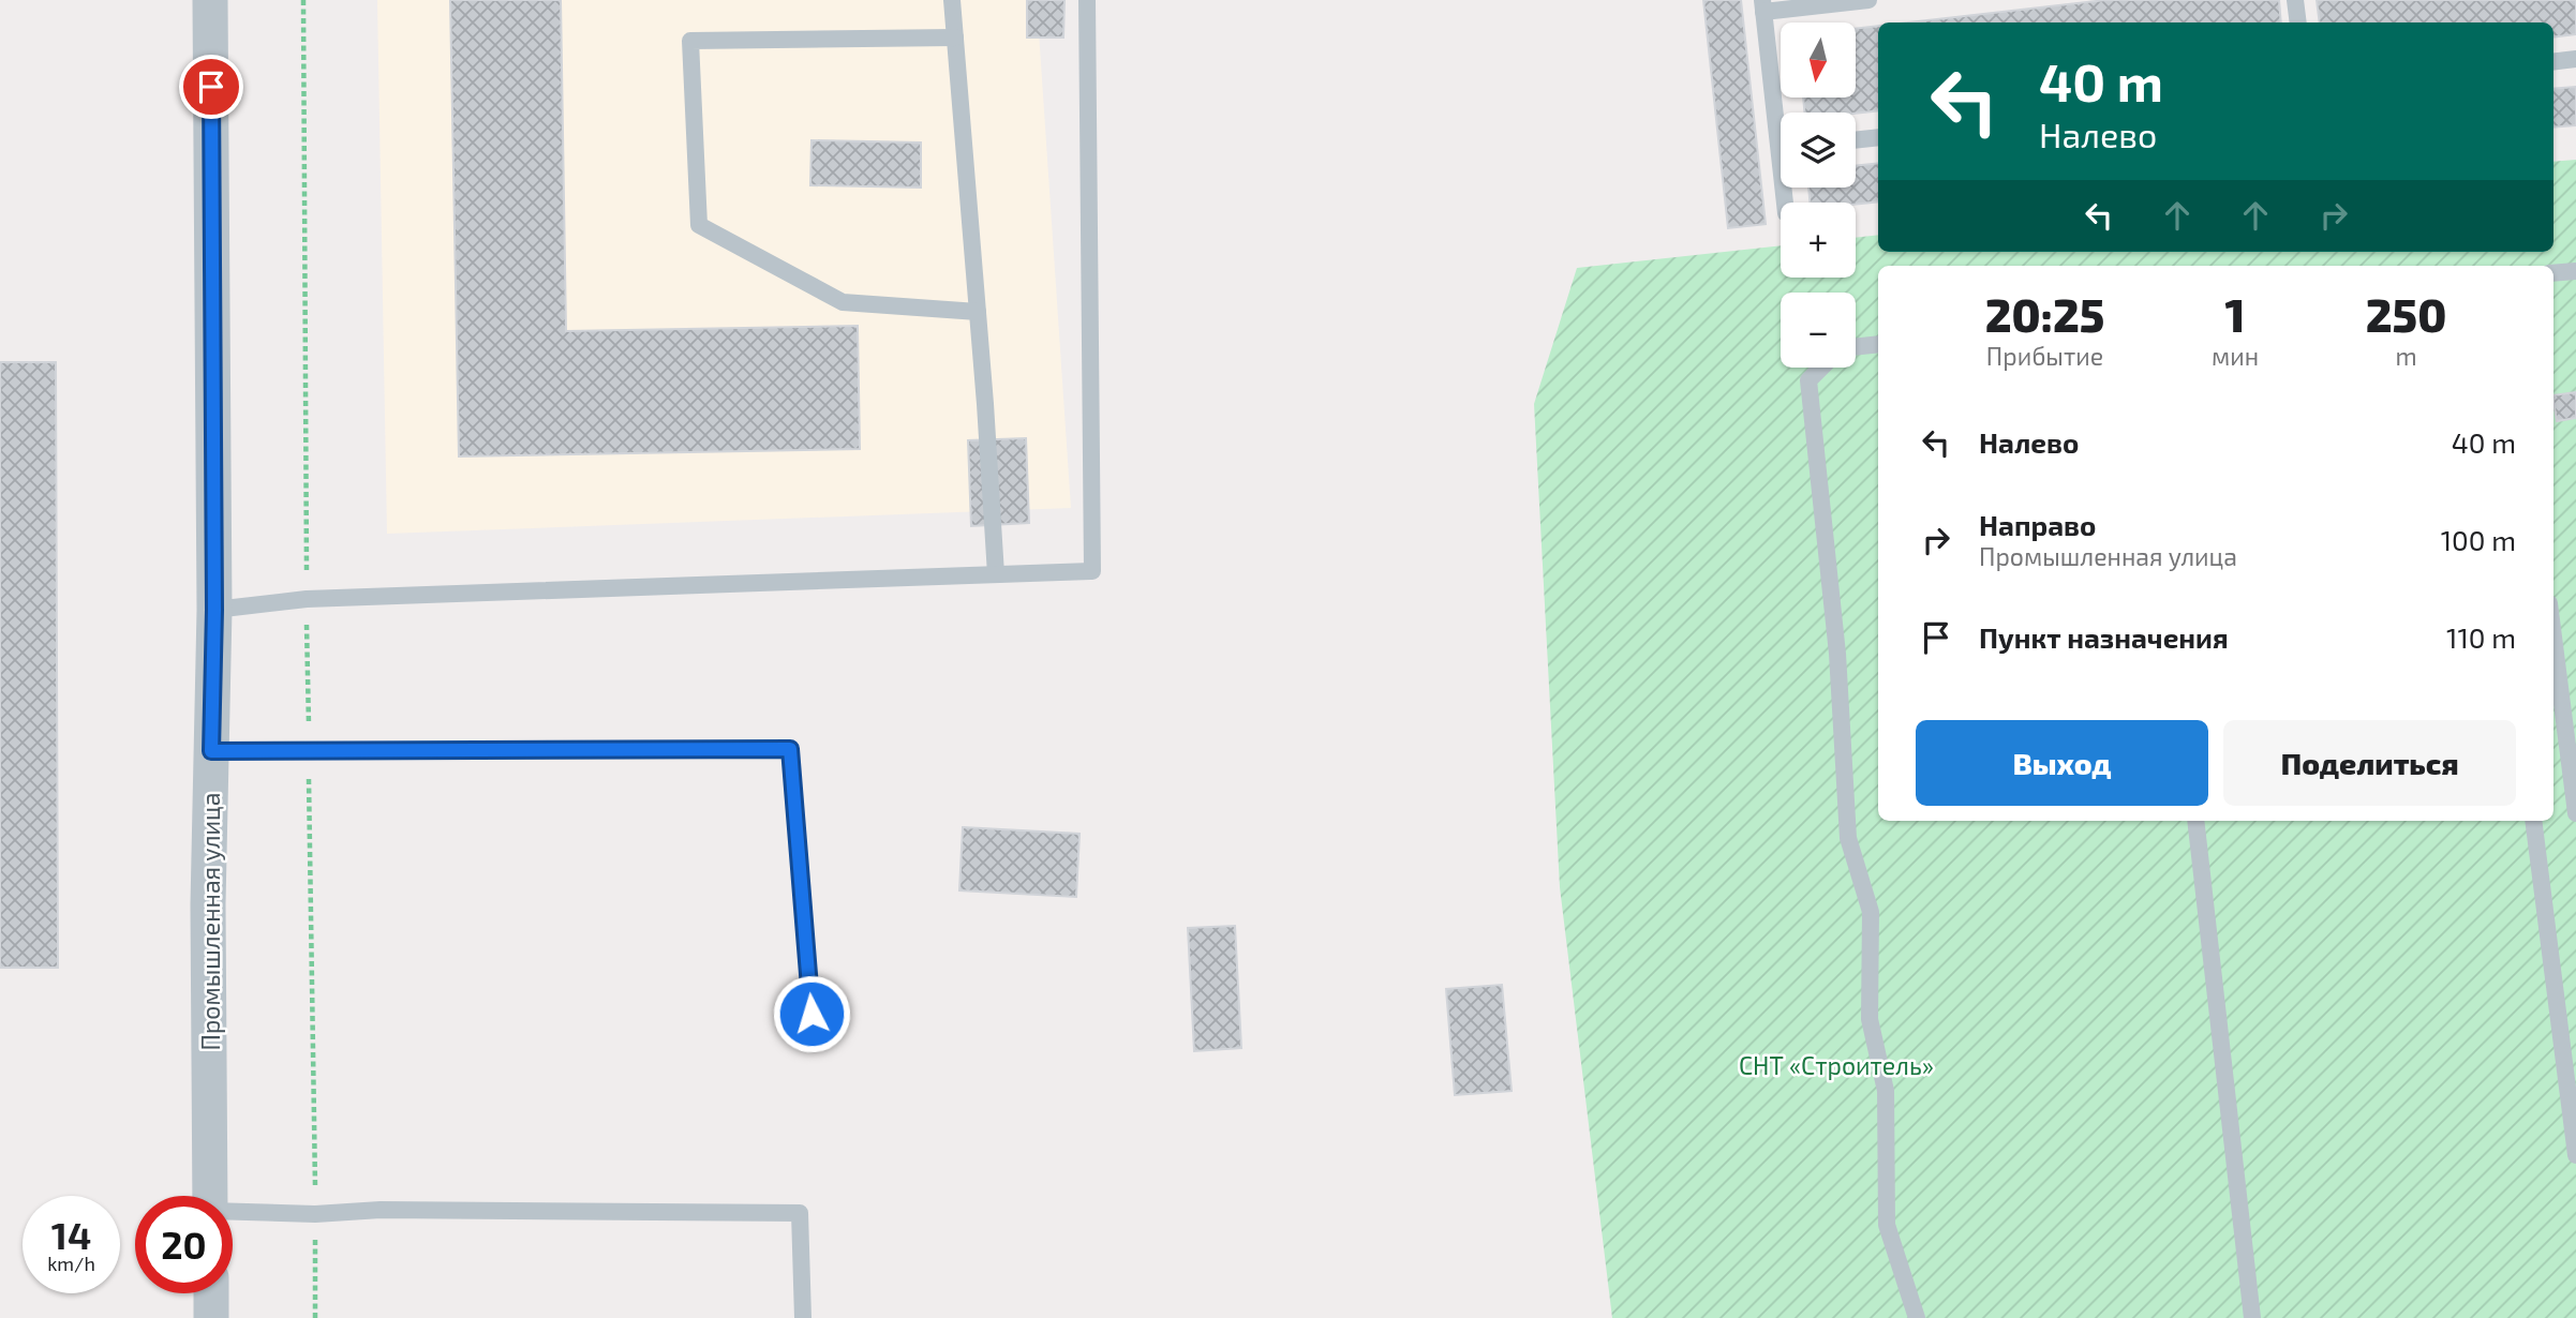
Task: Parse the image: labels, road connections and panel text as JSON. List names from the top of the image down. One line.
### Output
{"streets":{"street":["Промышленная улица"]},"parks":["СНТ «Строитель»"],"north":"bottom","page":{"map_buttons":["+","−"],"turn":["40 m","Налево"],"eta":["20:25","Прибытие","1","мин","250","m"],"list":[{"name":"Налево","value":"40 m"},{"name":"Направо","note":"Промышленная улица","value":"100 m"},{"name":"Пункт назначения","value":"110 m"}],"buttons":["Выход","Поделиться"],"speed":"14 km/h","limit":"20"}}
